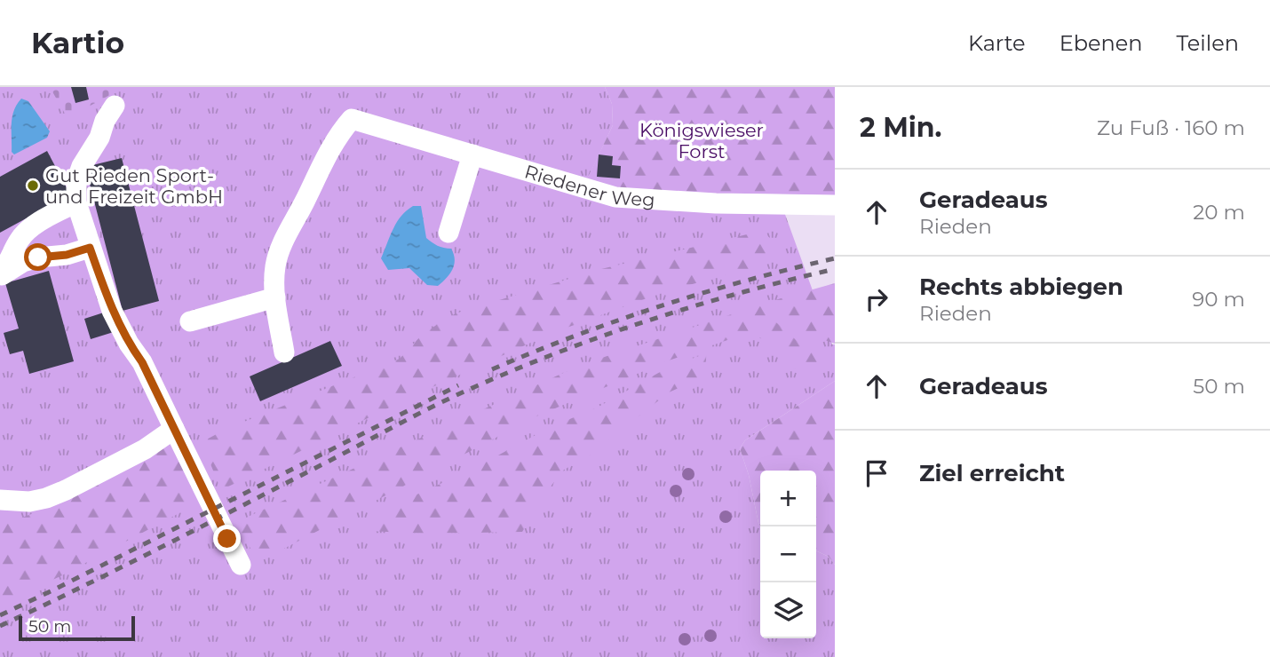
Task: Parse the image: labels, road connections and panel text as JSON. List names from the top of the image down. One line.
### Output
{"streets":{"street":["Riedener Weg"]},"parks":["Königswieser Forst"],"places":["Gut Rieden Sport- und Freizeit GmbH"],"scale_bar":"50 m","page":{"header":"Kartio","nav":["Karte","Ebenen","Teilen"],"heading":["2 Min.","Zu Fuß · 160 m"],"list":[["Geradeaus","Rieden","20 m"],["Rechts abbiegen","Rieden","90 m"],["Geradeaus","50 m"],"Ziel erreicht"],"map_buttons":["+","−"],"scale":"50 m"}}
